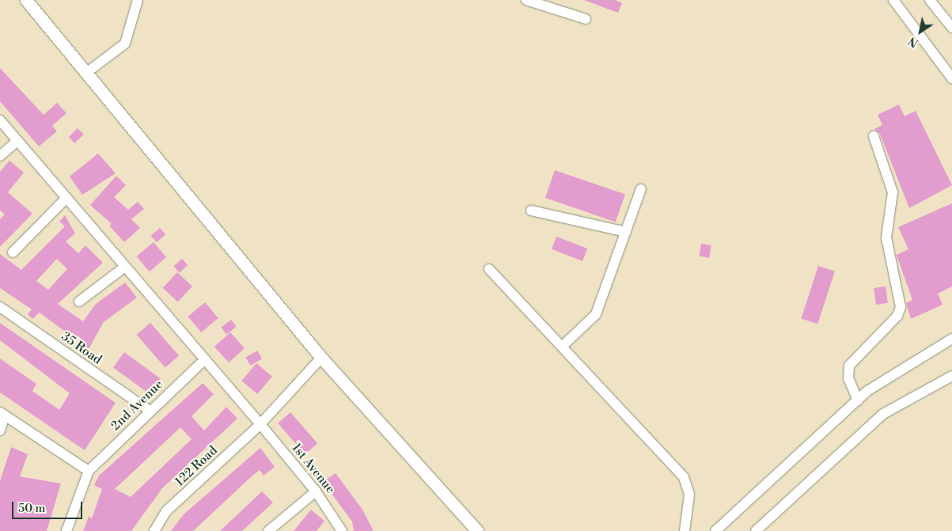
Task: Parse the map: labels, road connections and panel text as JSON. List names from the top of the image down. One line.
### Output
{"streets":{"street":["35 Road","2nd Avenue","122 Road","1st Avenue"]},"crossings":[["35 Road","2nd Avenue"],["2nd Avenue","1st Avenue"],["122 Road","1st Avenue"]],"scale_bar":"50 m","north":"bottom left"}
